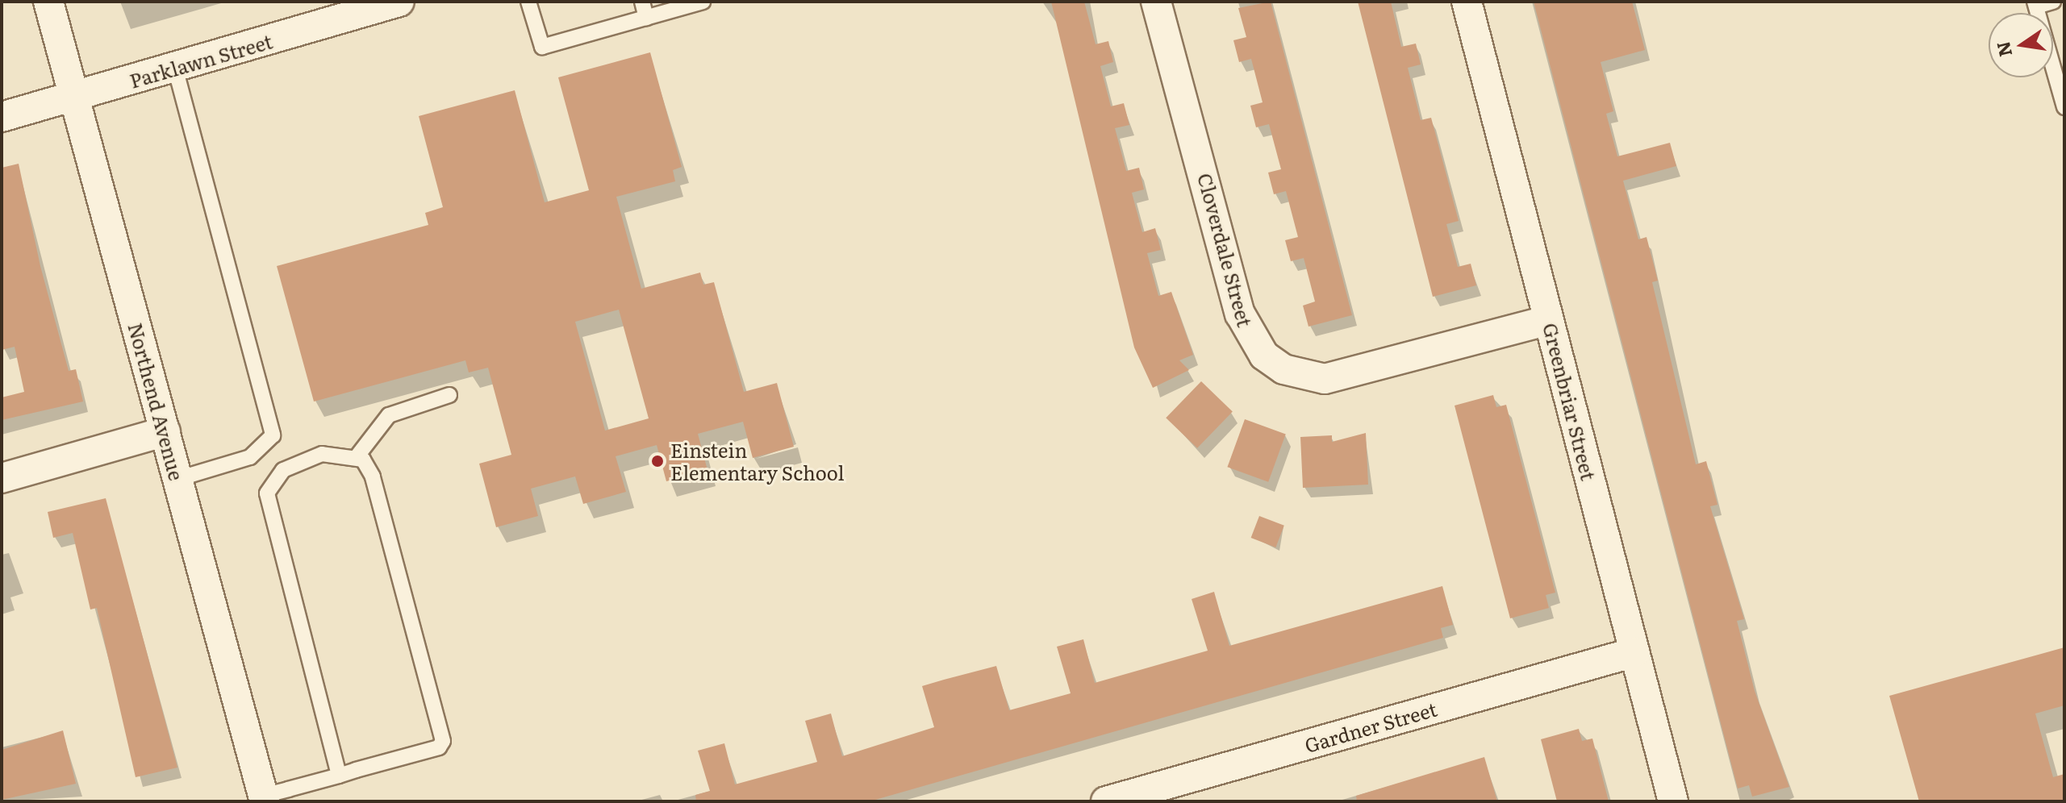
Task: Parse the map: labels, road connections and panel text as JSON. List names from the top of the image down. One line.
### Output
{"streets":{"street":["Parklawn Street","Cloverdale Street","Northend Avenue","Greenbriar Street","Gardner Street"]},"crossings":[["Parklawn Street","Northend Avenue"],["Cloverdale Street","Greenbriar Street"],["Greenbriar Street","Gardner Street"]],"places":["Einstein Elementary School"],"north":"left"}
